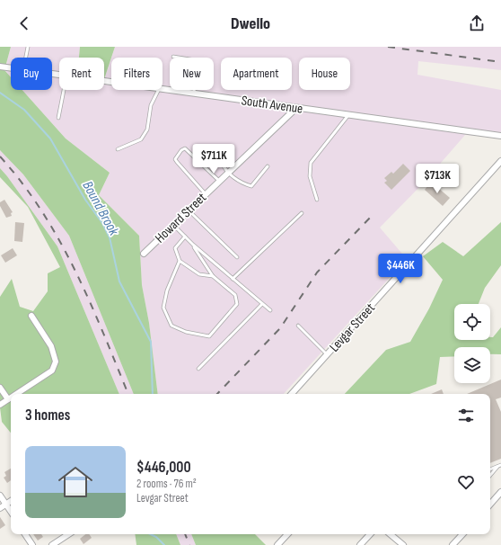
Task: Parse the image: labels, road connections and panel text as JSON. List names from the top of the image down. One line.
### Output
{"streets":{"street":["South Avenue","Howard Street","Levgar Street"]},"crossings":[["South Avenue","Howard Street"]],"water":["Bound Brook"],"page":{"header":"Dwello","chip":["Buy","Rent","Filters","New","Apartment","House"],"price":["$711K","$713K","$446K"],"heading":"3 homes","list":[{"name":"$446,000","note":"2 rooms · 76 m² · Levgar Street"}]}}
